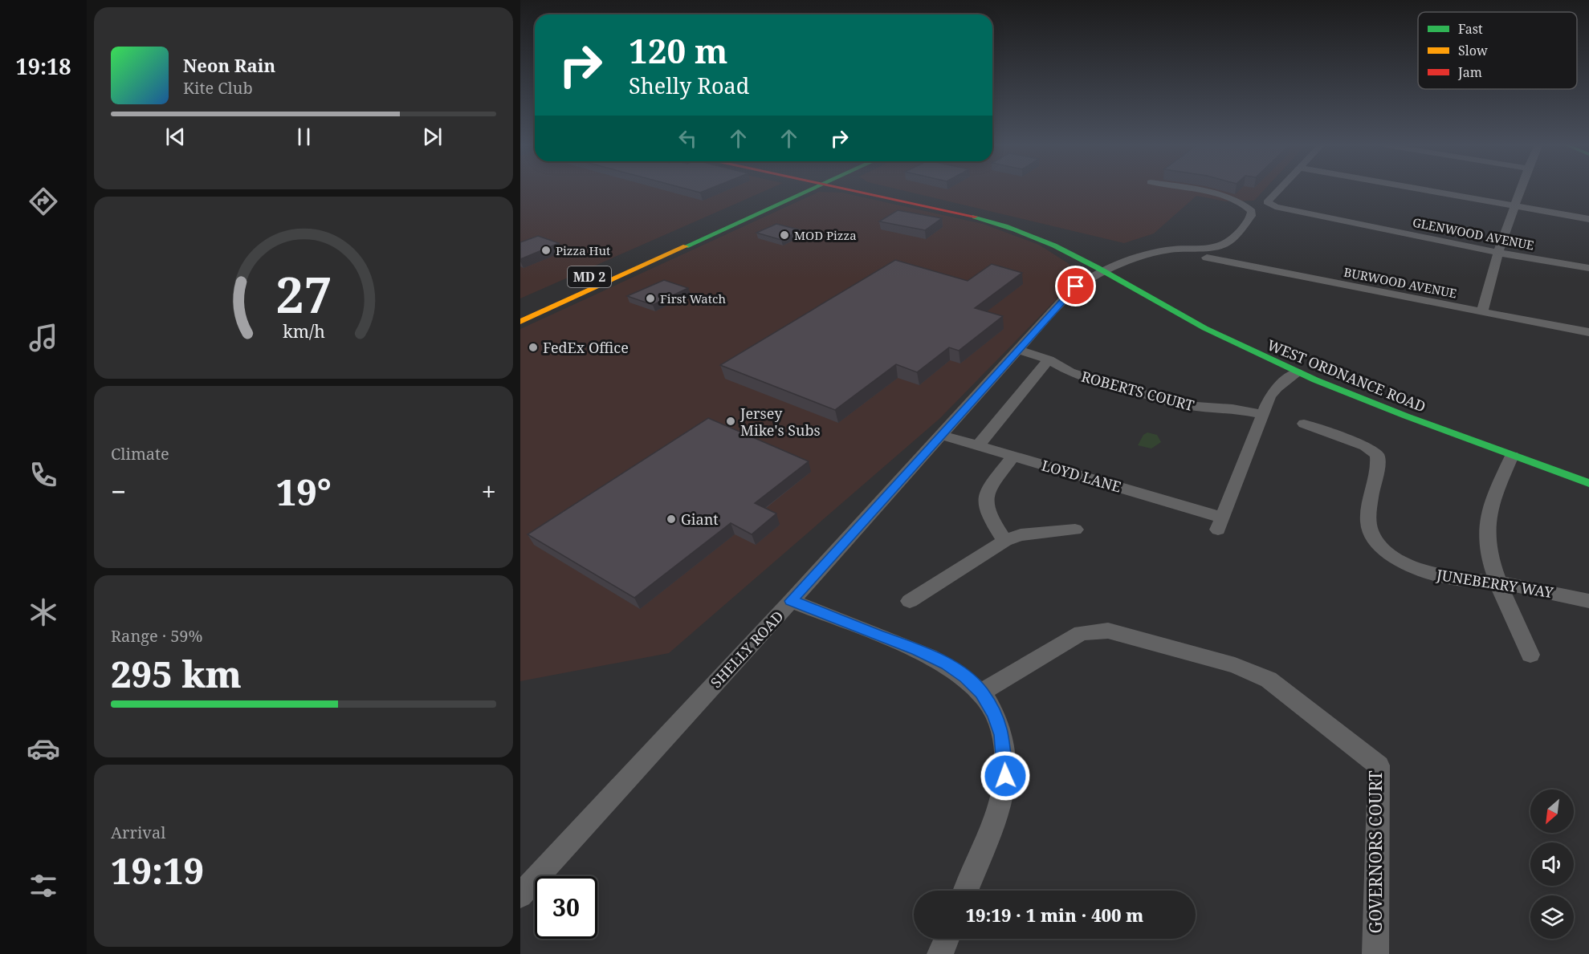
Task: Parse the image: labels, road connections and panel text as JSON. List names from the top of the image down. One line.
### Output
{"streets":{"main road":["MD 2","WEST ORDNANCE ROAD"],"street":["GLENWOOD AVENUE","BURWOOD AVENUE","ROBERTS COURT","LOYD LANE","JUNEBERRY WAY","SHELLY ROAD","GOVERNORS COURT"]},"crossings":[["WEST ORDNANCE ROAD","SHELLY ROAD"],["ROBERTS COURT","LOYD LANE"],["ROBERTS COURT","SHELLY ROAD"],["LOYD LANE","SHELLY ROAD"]],"places":["MOD Pizza","Pizza Hut","First Watch","FedEx Office","Jersey Mike's Subs","Giant"],"legend":["Fast","Slow","Jam"],"north":"bottom left","page":{"tabs":"19:18","turn":["120 m","Shelly Road"],"song":["Neon Rain","Kite Club"],"tile":["Climate",["Range · 59%","295 km"],["Arrival","19:19"]],"heat":["−","19°","+"],"limit":"30","trip":"19:19 · 1 min · 400 m","gauge":["27","km/h"]}}
